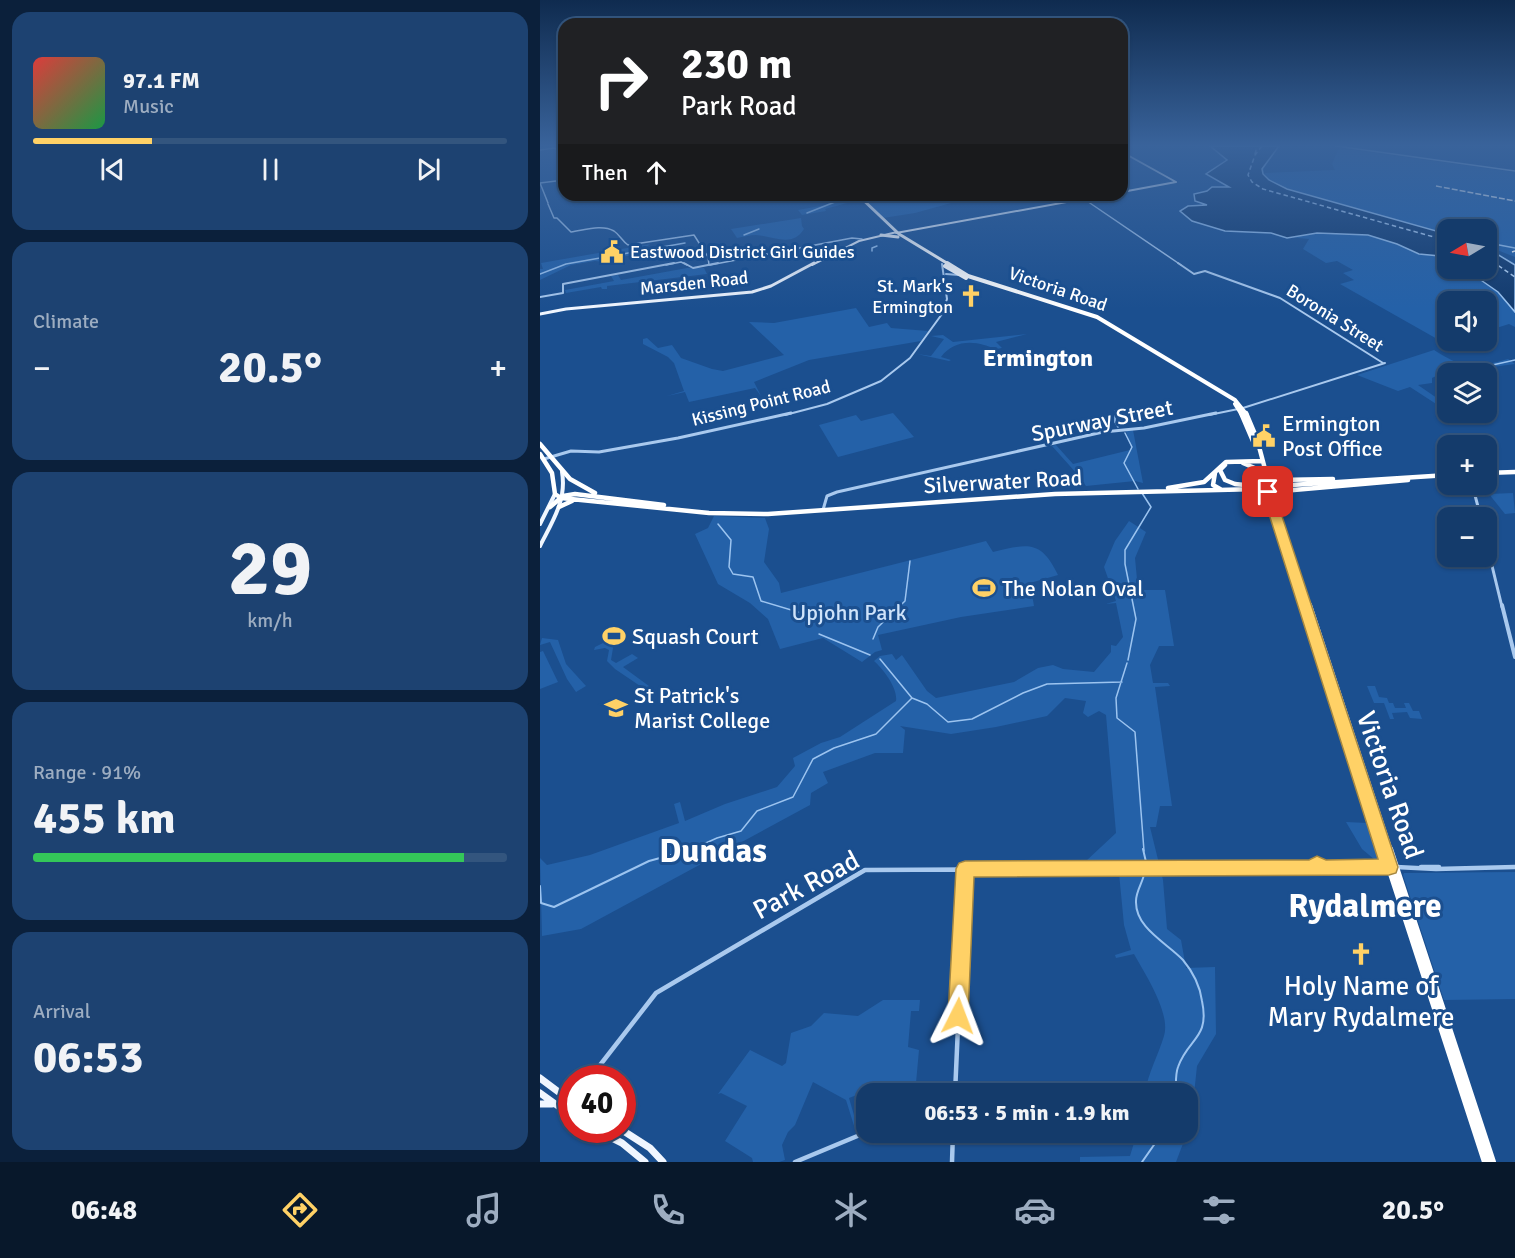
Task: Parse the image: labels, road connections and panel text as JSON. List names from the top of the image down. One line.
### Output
{"streets":{"highway":["Victoria Road","Kissing Point Road","Silverwater Road"],"main road":["Marsden Road"],"street":["Boronia Street","Spurway Street","Park Road"]},"crossings":[["Marsden Road","Victoria Road"],["Victoria Road","Kissing Point Road"],["Victoria Road","Spurway Street"],["Victoria Road","Silverwater Road"],["Victoria Road","Park Road"],["Boronia Street","Spurway Street"],["Kissing Point Road","Silverwater Road"],["Spurway Street","Silverwater Road"]],"districts":["Ermington","Dundas","Rydalmere"],"parks":["Upjohn Park"],"places":{"public building":["Eastwood District Girl Guides","Ermington Post Office"],"church":["St. Mark's Ermington","Holy Name of Mary Rydalmere"],"sports":["The Nolan Oval","Squash Court"],"school or university":["St Patrick's Marist College"]},"north":"left","page":{"turn":["230 m","Park Road"],"song":["97.1 FM","Music"],"then":"Then","map_buttons":["+","−"],"tile":["Climate",["29","km/h"],["Range · 91%","455 km"],["Arrival","06:53"]],"heat":["−","20.5°","+"],"limit":"40","trip":"06:53 · 5 min · 1.9 km","tabs":["06:48","20.5°"]}}
